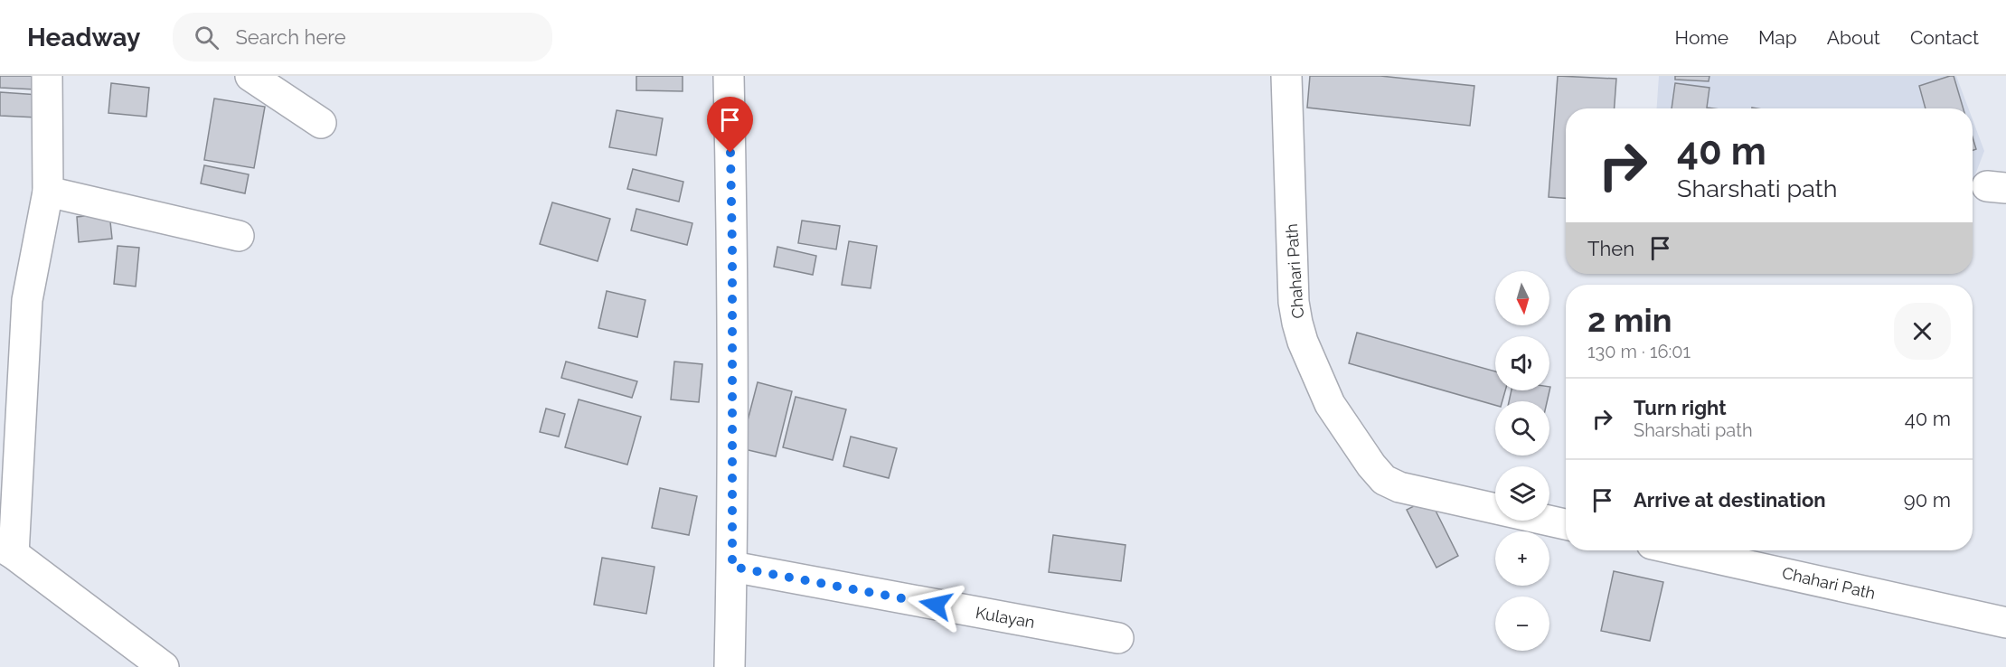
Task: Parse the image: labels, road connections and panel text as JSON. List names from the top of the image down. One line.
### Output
{"streets":{"street":["Chahari Path","Kulayan"]},"north":"bottom","page":{"header":"Headway","search":"Search here","nav":["Home","Map","About","Contact"],"turn":["40 m","Sharshati path"],"then":"Then","map_buttons":["+","−"],"heading":["2 min","130 m · 16:01"],"list":[{"name":"Turn right","note":"Sharshati path","value":"40 m"},{"name":"Arrive at destination","value":"90 m"}]}}
